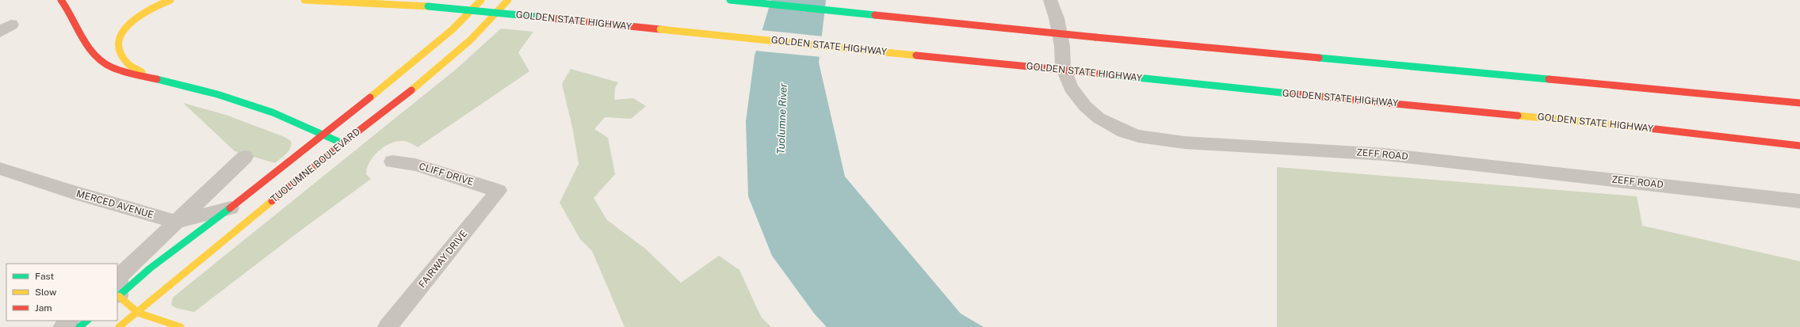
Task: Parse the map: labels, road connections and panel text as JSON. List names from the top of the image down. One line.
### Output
{"streets":{"main road":["GOLDEN STATE HIGHWAY","TUOLUMNE BOULEVARD"],"street":["ZEFF ROAD","CLIFF DRIVE","MERCED AVENUE","FAIRWAY DRIVE"]},"crossings":[["TUOLUMNE BOULEVARD","MERCED AVENUE"],["CLIFF DRIVE","FAIRWAY DRIVE"]],"water":["Tuolumne River"],"legend":["Fast","Slow","Jam"]}
